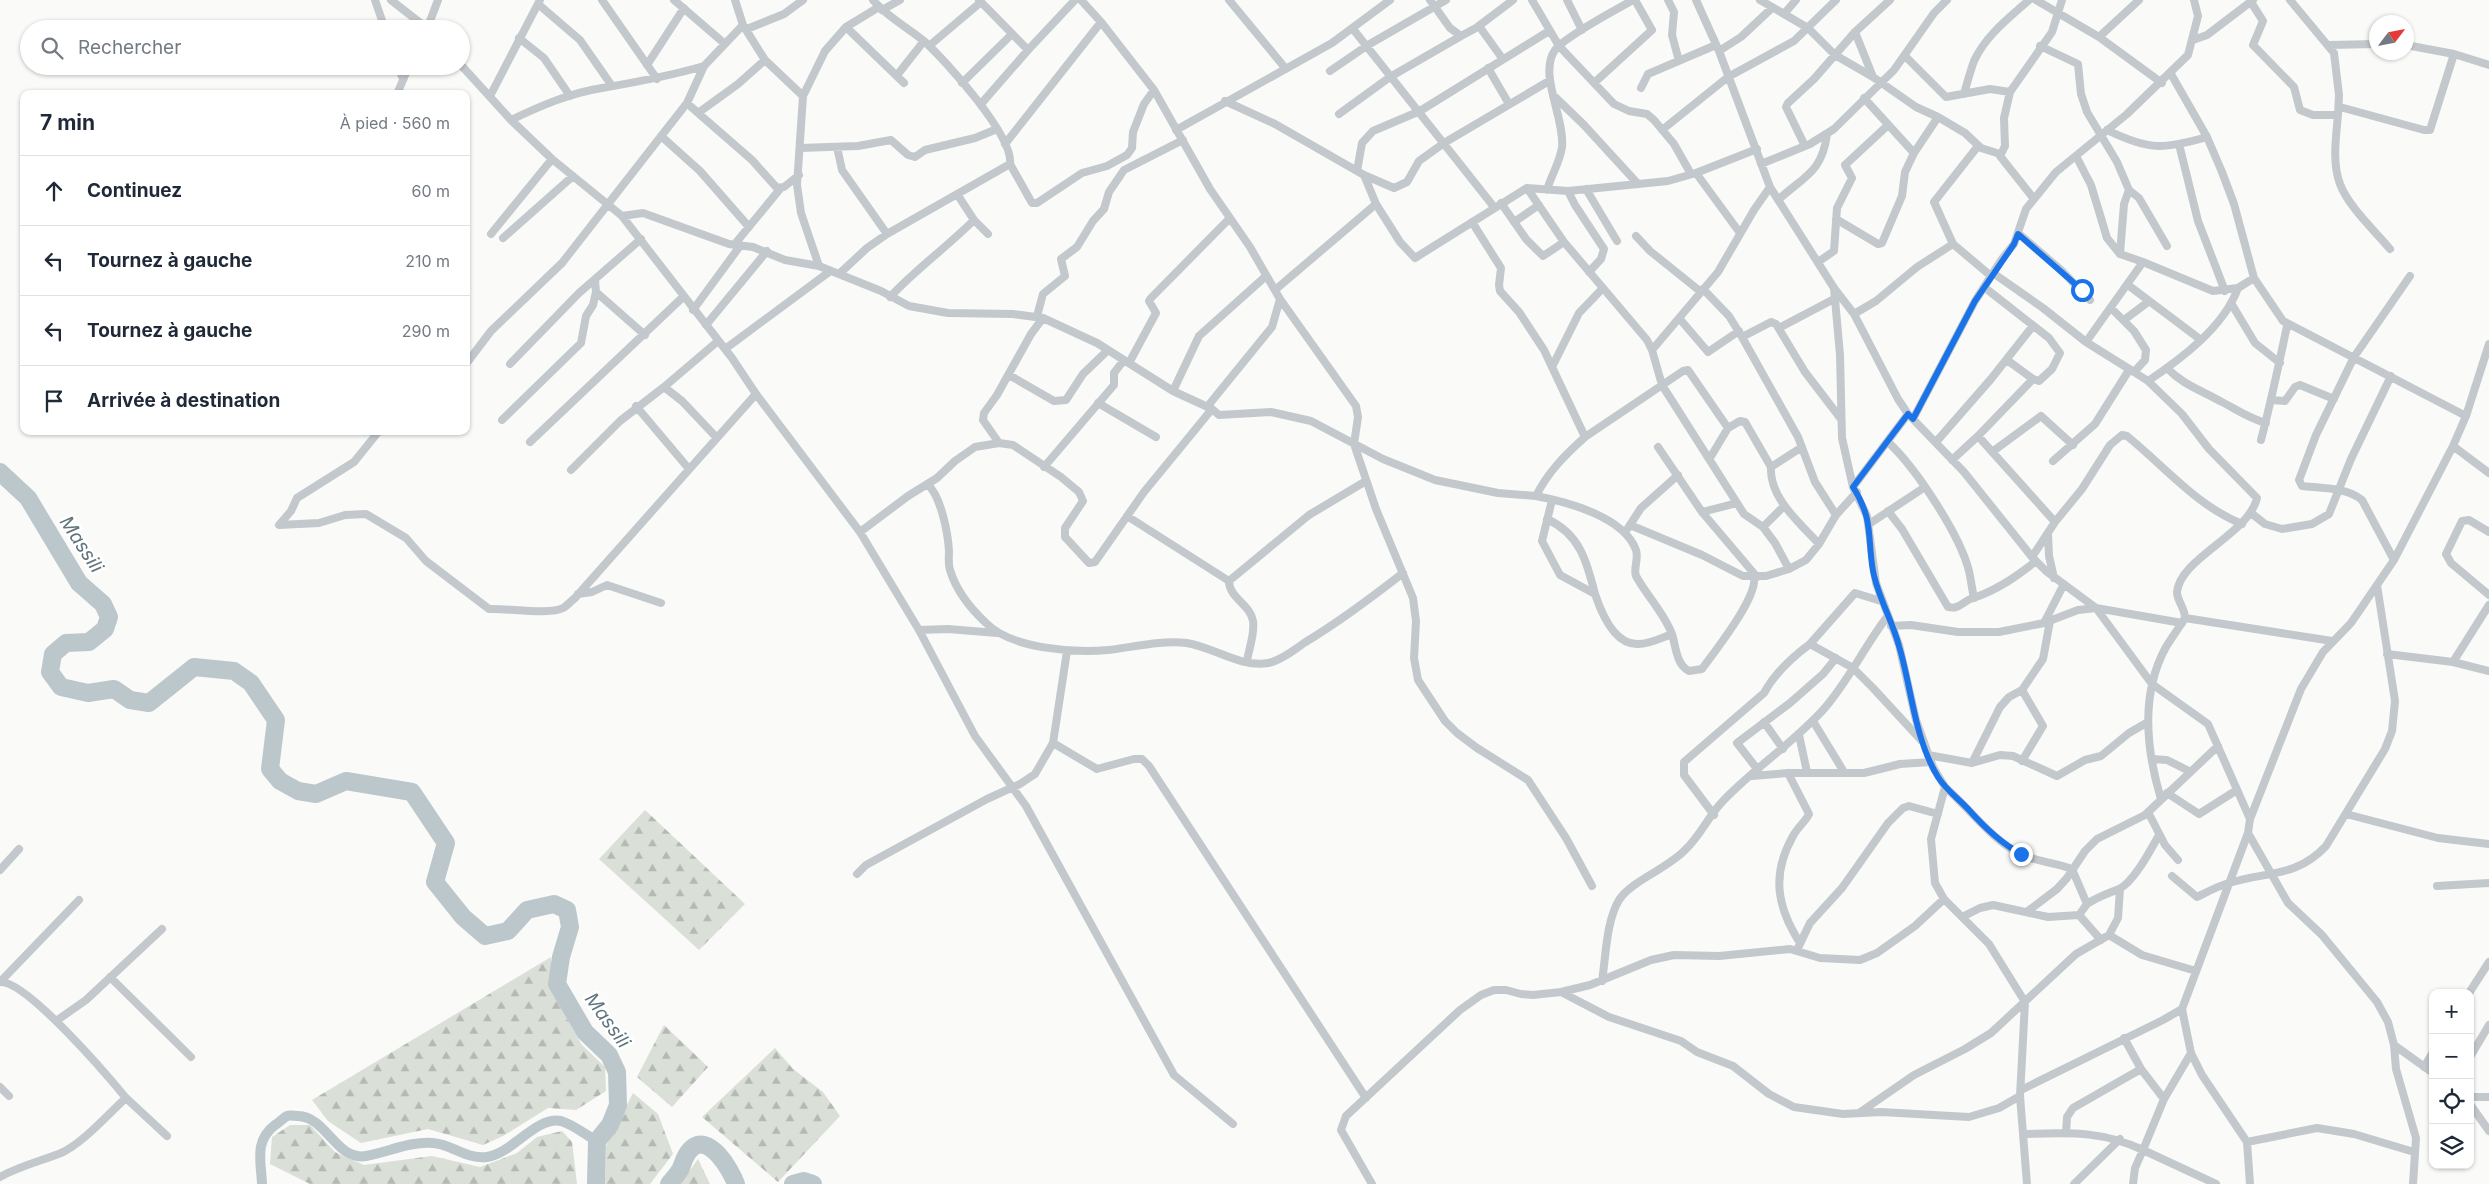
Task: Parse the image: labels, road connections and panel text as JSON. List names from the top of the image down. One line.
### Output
{"water":["Massili"],"north":"top right","page":{"search":"Rechercher","heading":["7 min","À pied · 560 m"],"list":[["Continuez","60 m"],["Tournez à gauche","210 m"],["Tournez à gauche","290 m"],"Arrivée à destination"],"map_buttons":["+","−"]}}
